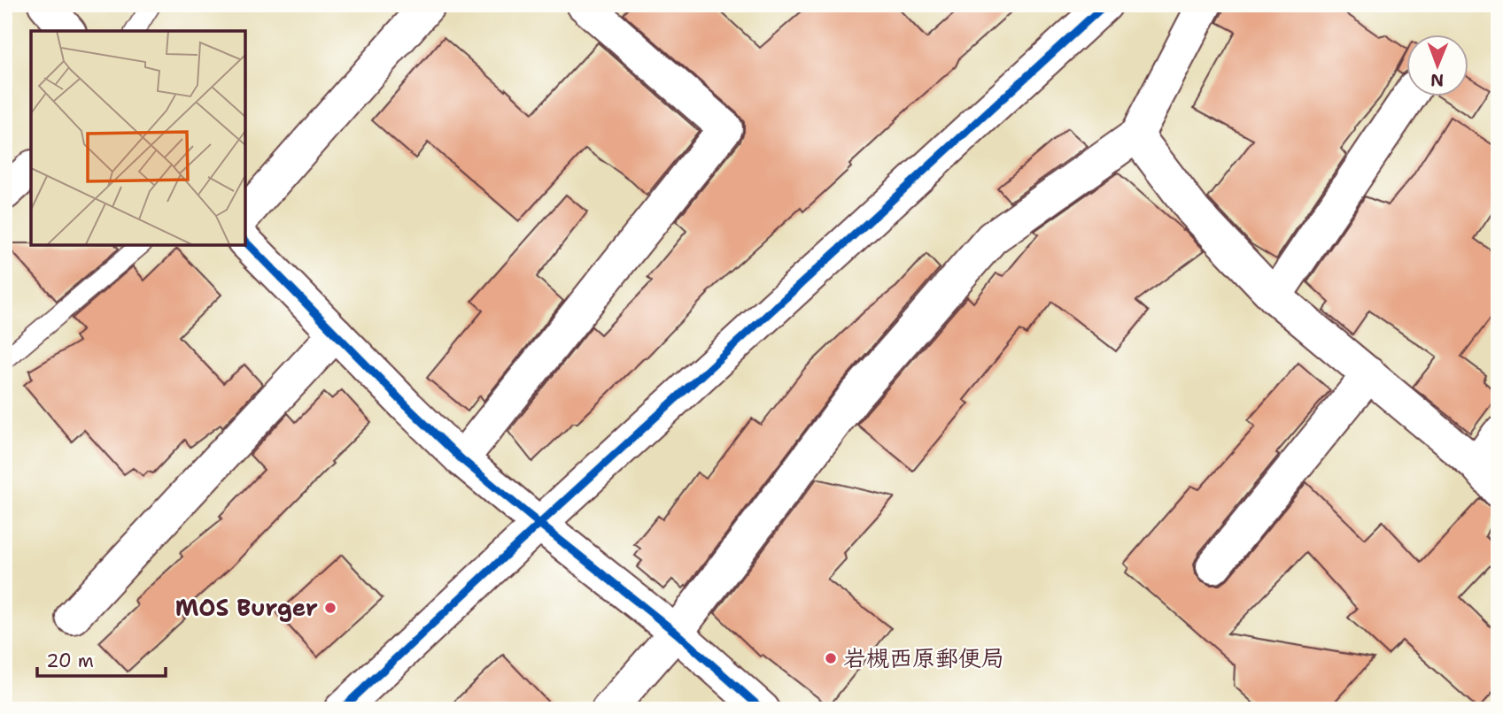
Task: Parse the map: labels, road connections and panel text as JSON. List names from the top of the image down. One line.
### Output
{"places":["MOS Burger","岩槻西原郵便局"],"scale_bar":"20 m","north":"bottom"}
